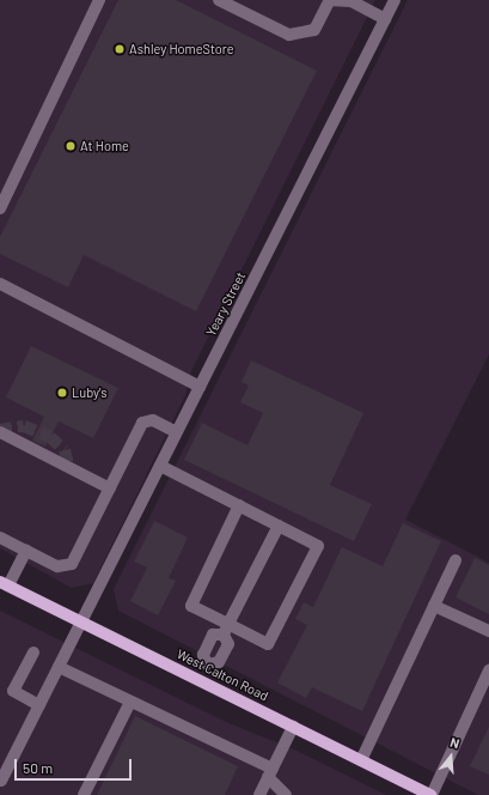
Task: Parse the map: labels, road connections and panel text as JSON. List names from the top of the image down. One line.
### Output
{"streets":{"main road":["West Calton Road"],"street":["Yeary Street"]},"crossings":[["Yeary Street","West Calton Road"]],"places":["Ashley HomeStore","At Home","Luby's"],"scale_bar":"50 m","north":"top"}
